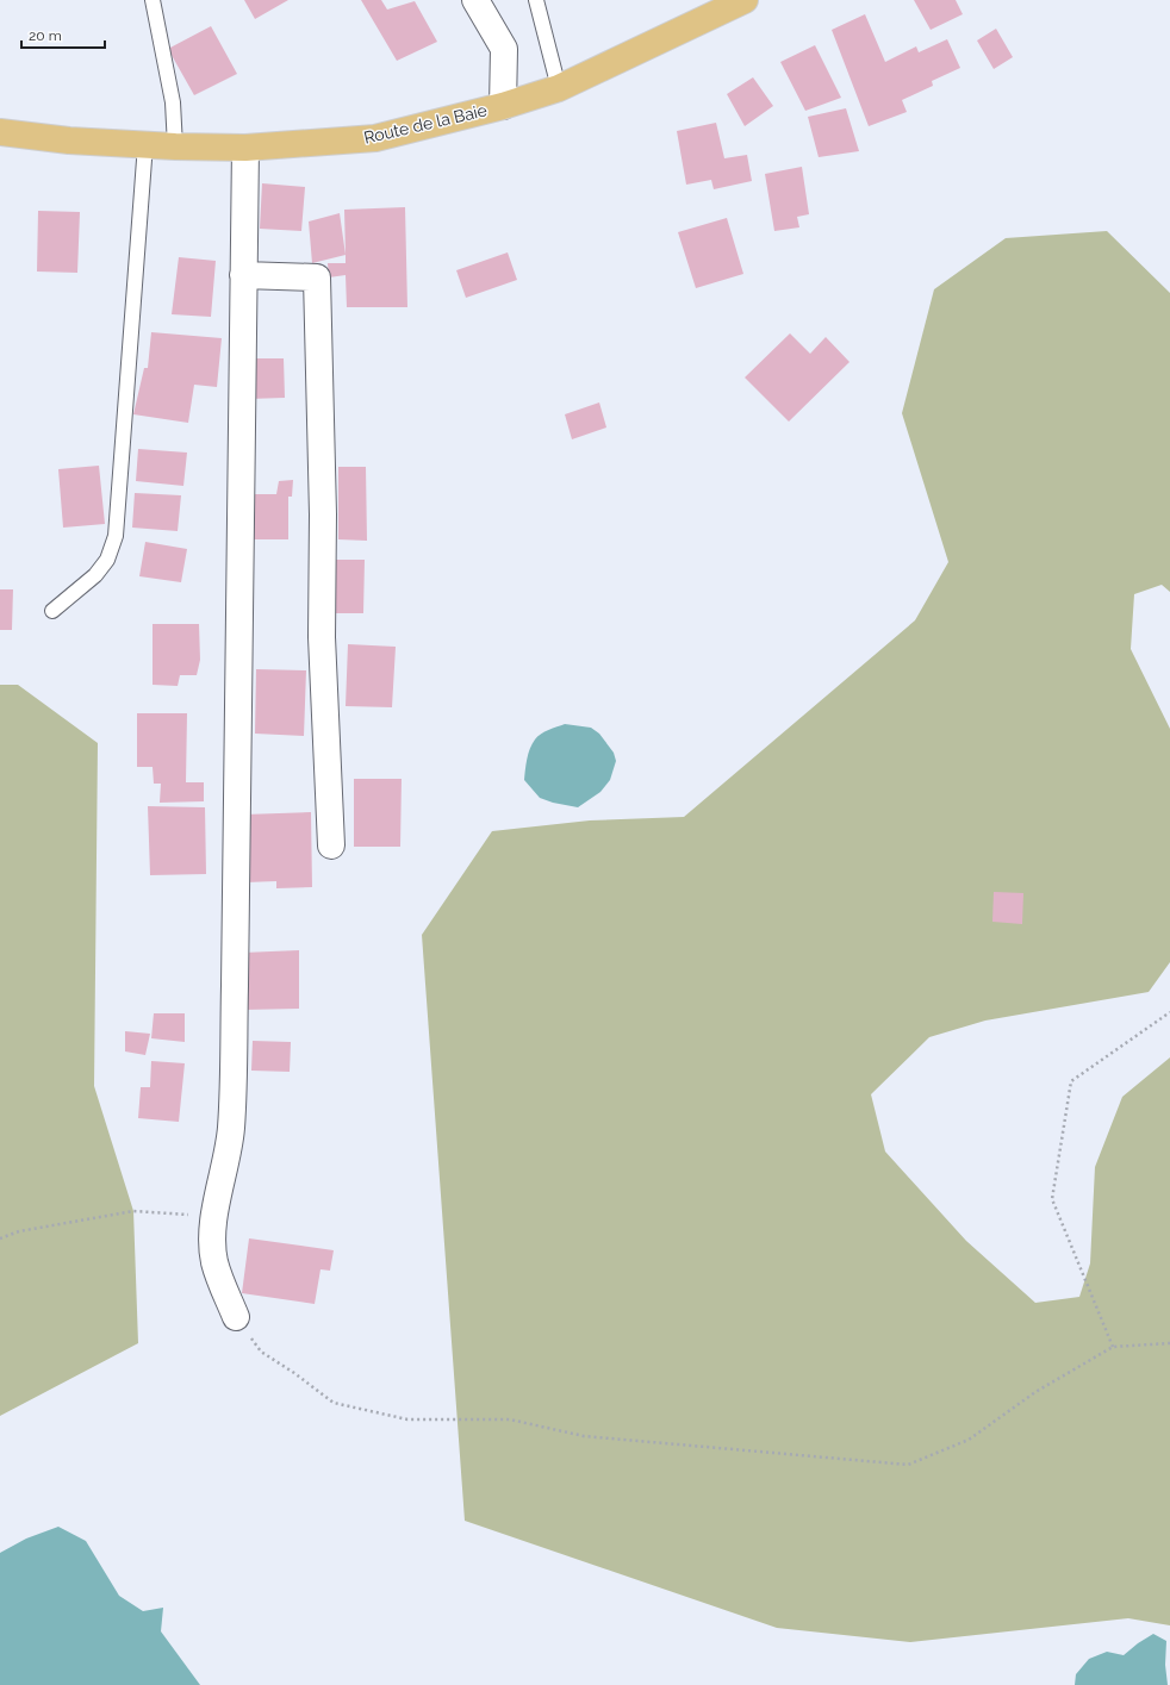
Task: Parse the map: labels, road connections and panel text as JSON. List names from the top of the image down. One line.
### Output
{"streets":{"main road":["Route de la Baie"]},"scale_bar":"20 m"}
